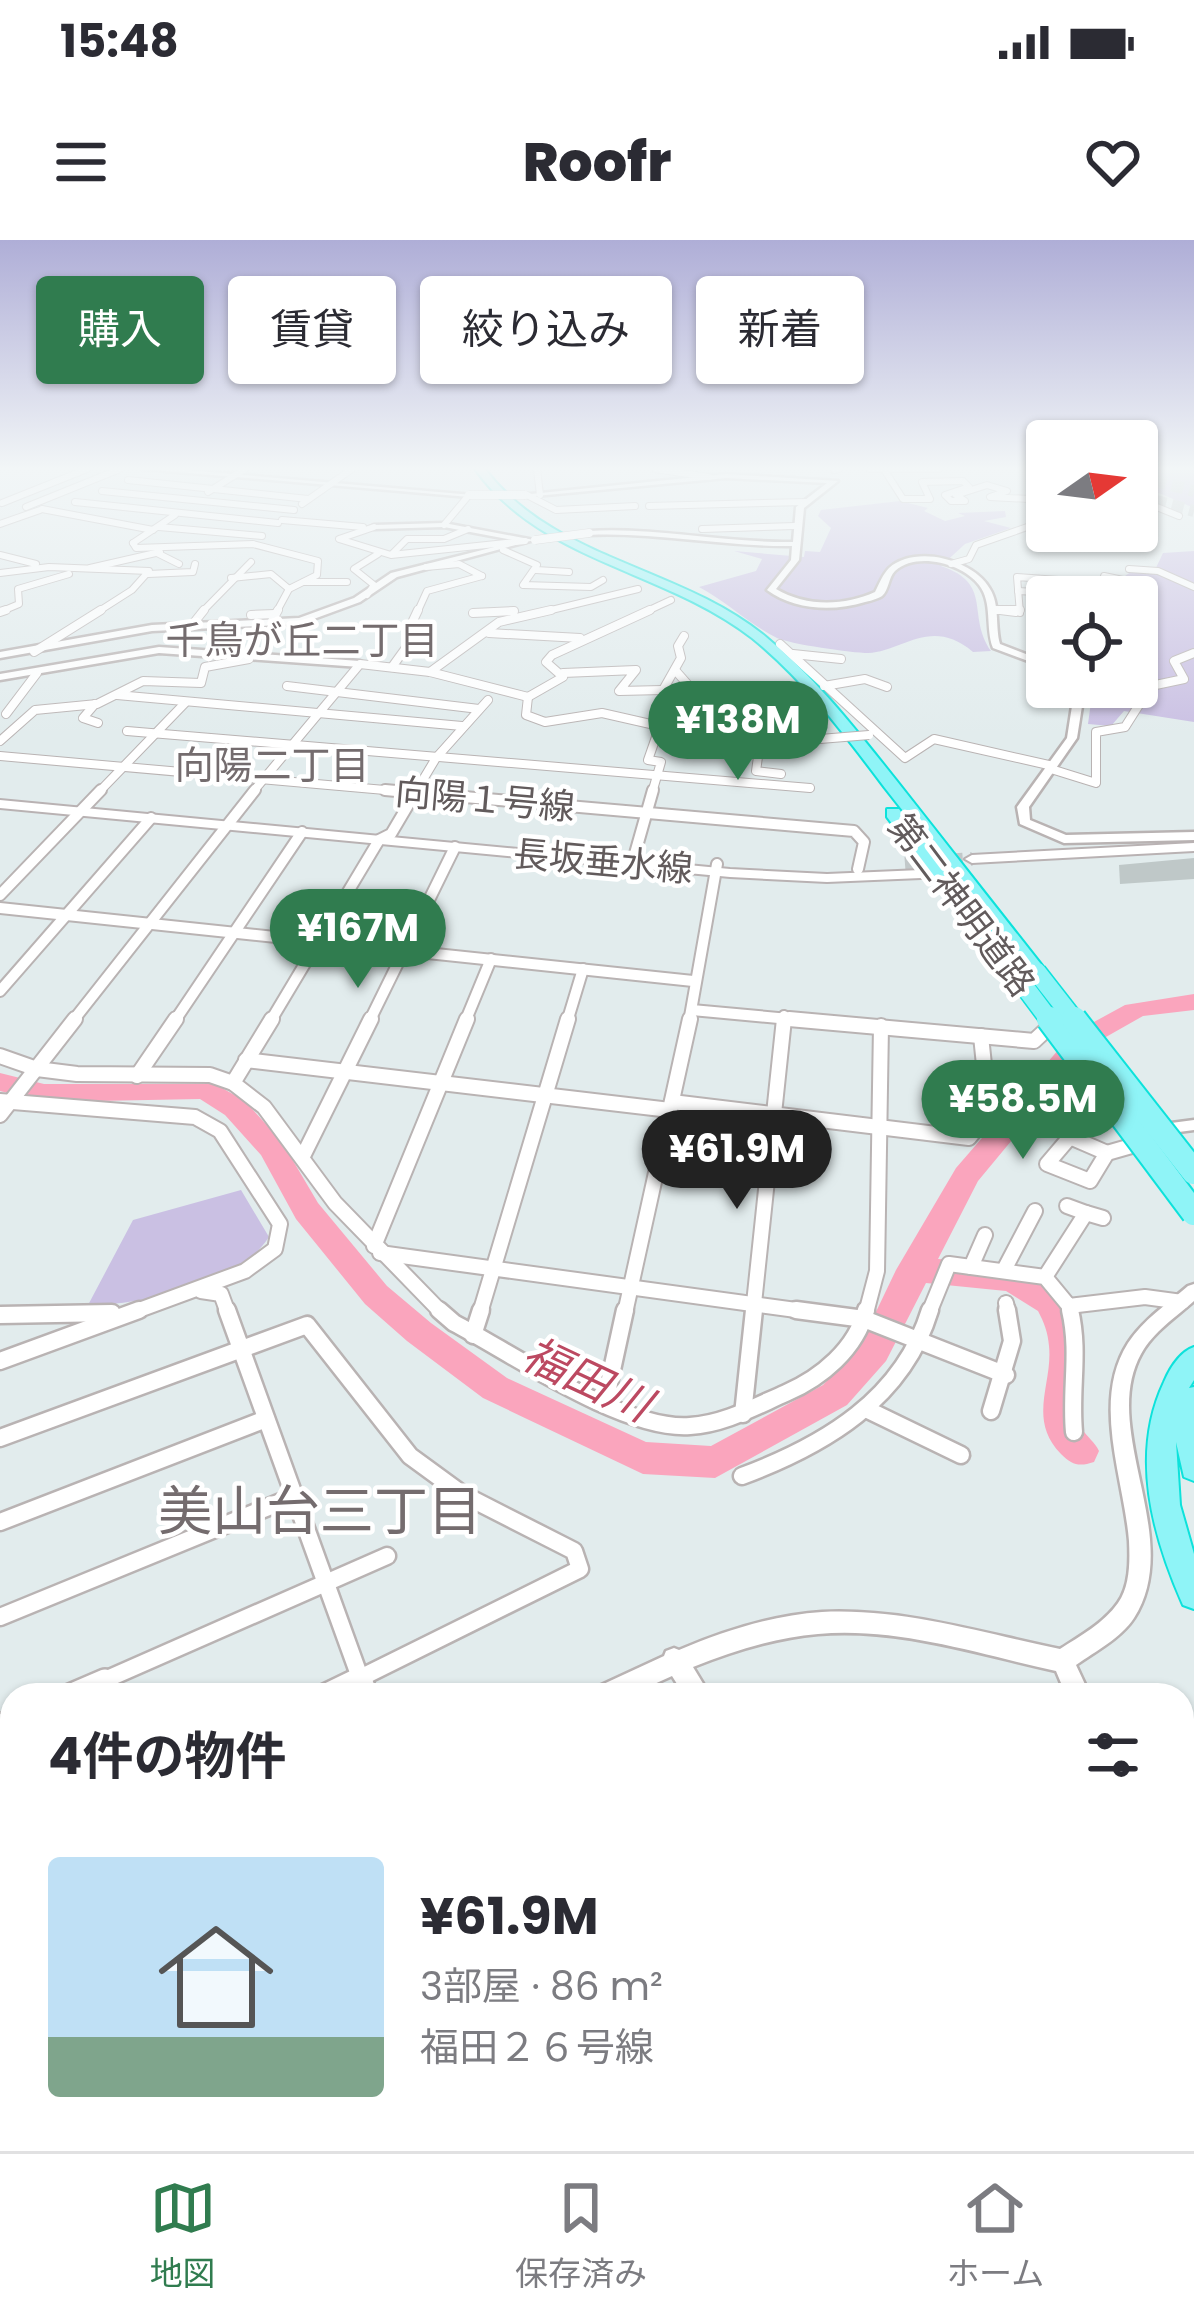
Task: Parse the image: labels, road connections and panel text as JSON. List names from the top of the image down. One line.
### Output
{"streets":{"highway":["第二神明道路"],"main road":["長坂垂水線"],"street":["向陽１号線"]},"crossings":[["向陽１号線","長坂垂水線"]],"districts":["千鳥が丘二丁目","向陽二丁目","美山台三丁目"],"water":["福田川"],"north":"right","page":{"status":"15:48","header":"Roofr","chip":["購入","賃貸","絞り込み","新着"],"price":["¥138M","¥167M","¥58.5M","¥61.9M"],"heading":"4件の物件","list":[{"name":"¥61.9M","note":"3部屋 · 86 m² · 福田２６号線"}],"tabs":["地図","保存済み","ホーム"]}}
